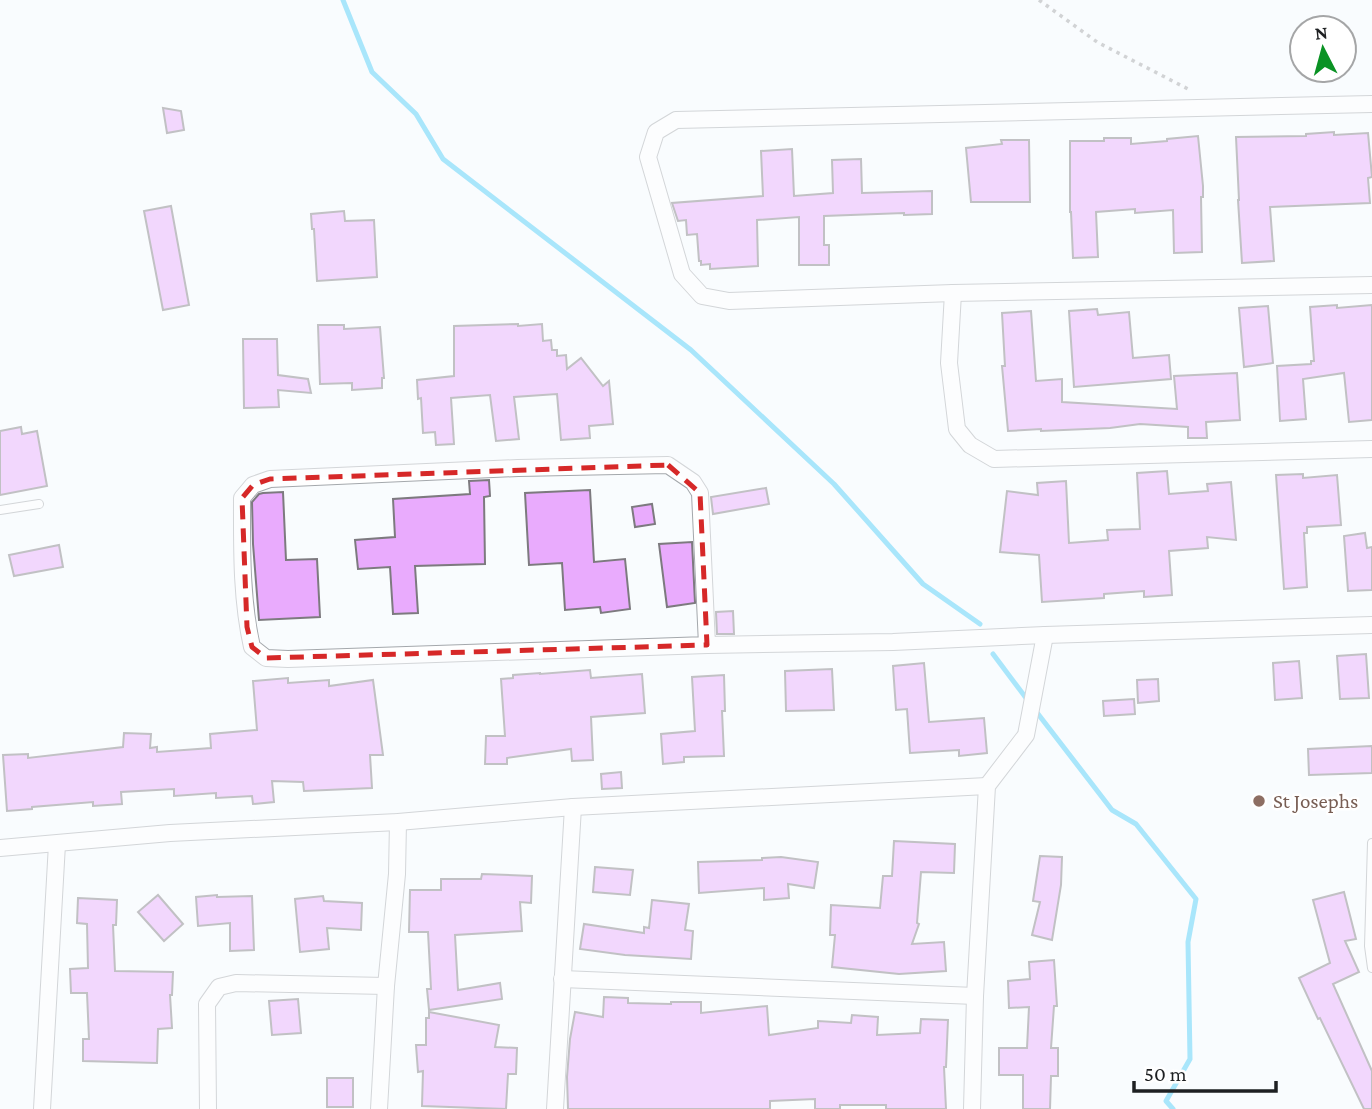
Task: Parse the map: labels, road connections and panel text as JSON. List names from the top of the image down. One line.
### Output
{"places":["St Josephs"],"scale_bar":"50 m","north":"top"}
